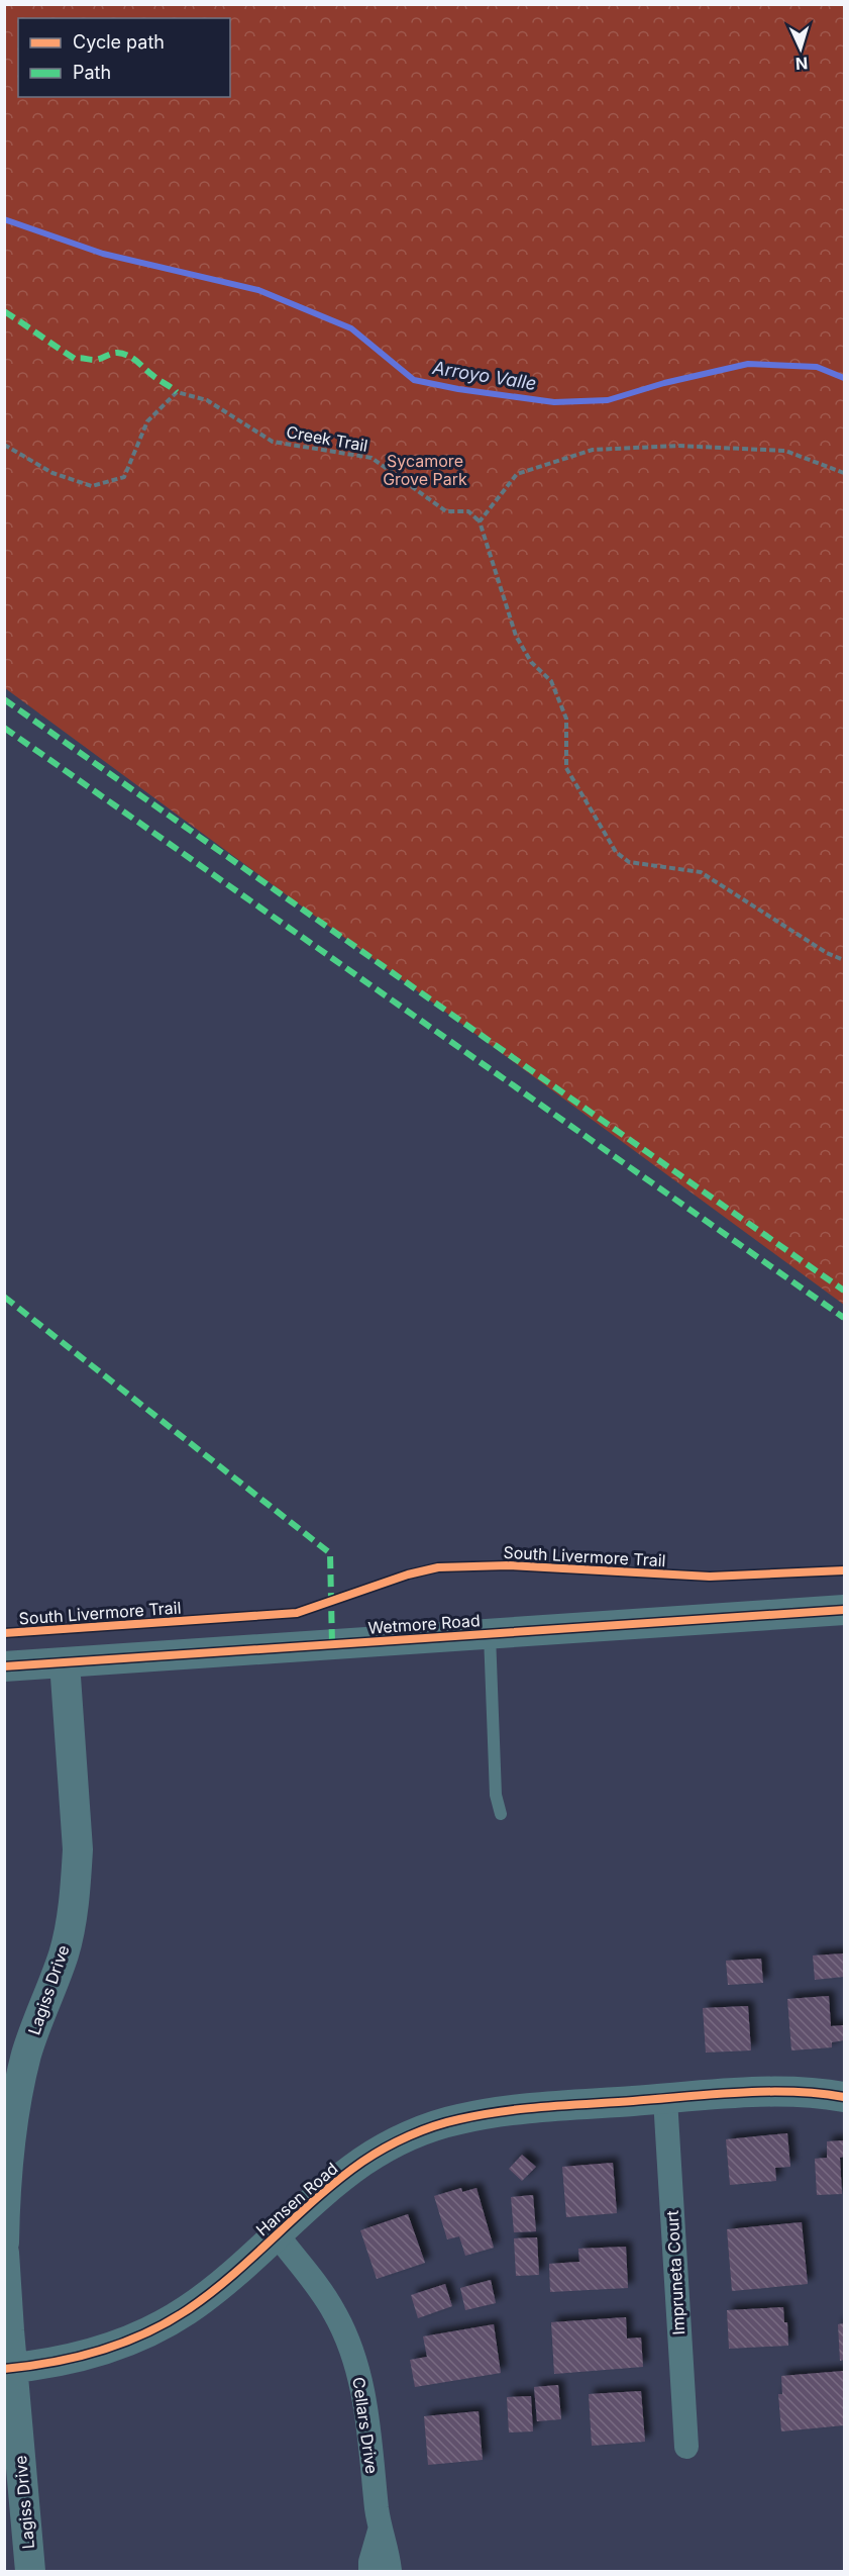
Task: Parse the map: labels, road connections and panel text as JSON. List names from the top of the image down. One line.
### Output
{"streets":{"street":["Wetmore Road","Lagiss Drive","Hansen Road","Impruneta Court","Cellars Drive"],"path":["Creek Trail"],"cycle path":["South Livermore Trail"]},"crossings":[["Wetmore Road","Lagiss Drive"],["Lagiss Drive","Hansen Road"],["Hansen Road","Impruneta Court"],["Hansen Road","Cellars Drive"]],"water":["Arroyo Valle"],"parks":["Sycamore Grove Park"],"legend":["Cycle path","Path"],"north":"bottom"}
